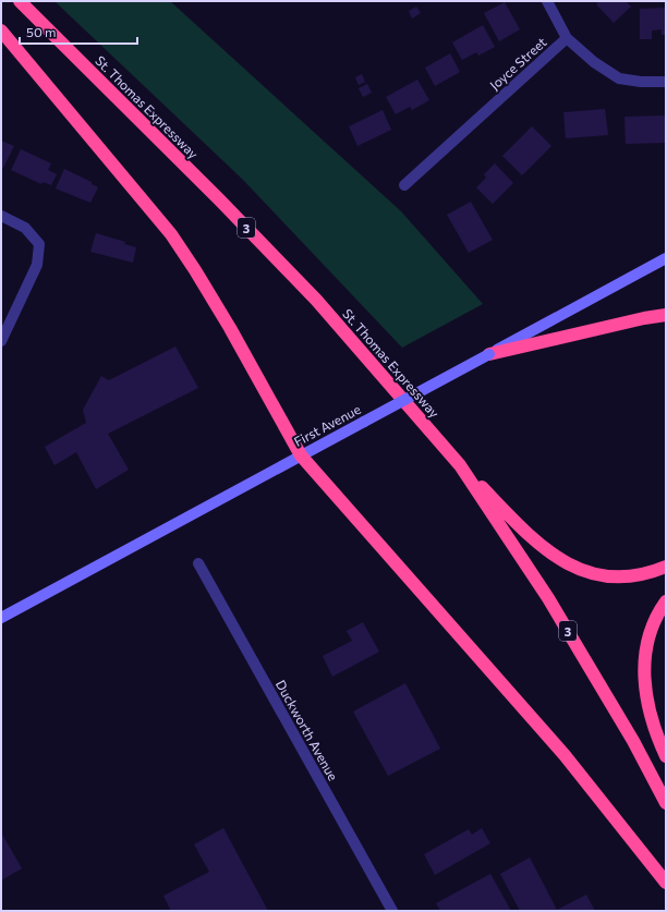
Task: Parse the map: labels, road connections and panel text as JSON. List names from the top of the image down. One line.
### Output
{"streets":{"highway":["St. Thomas Expressway","3"],"main road":["First Avenue"],"street":["Joyce Street","Duckworth Avenue"]},"scale_bar":"50 m"}
